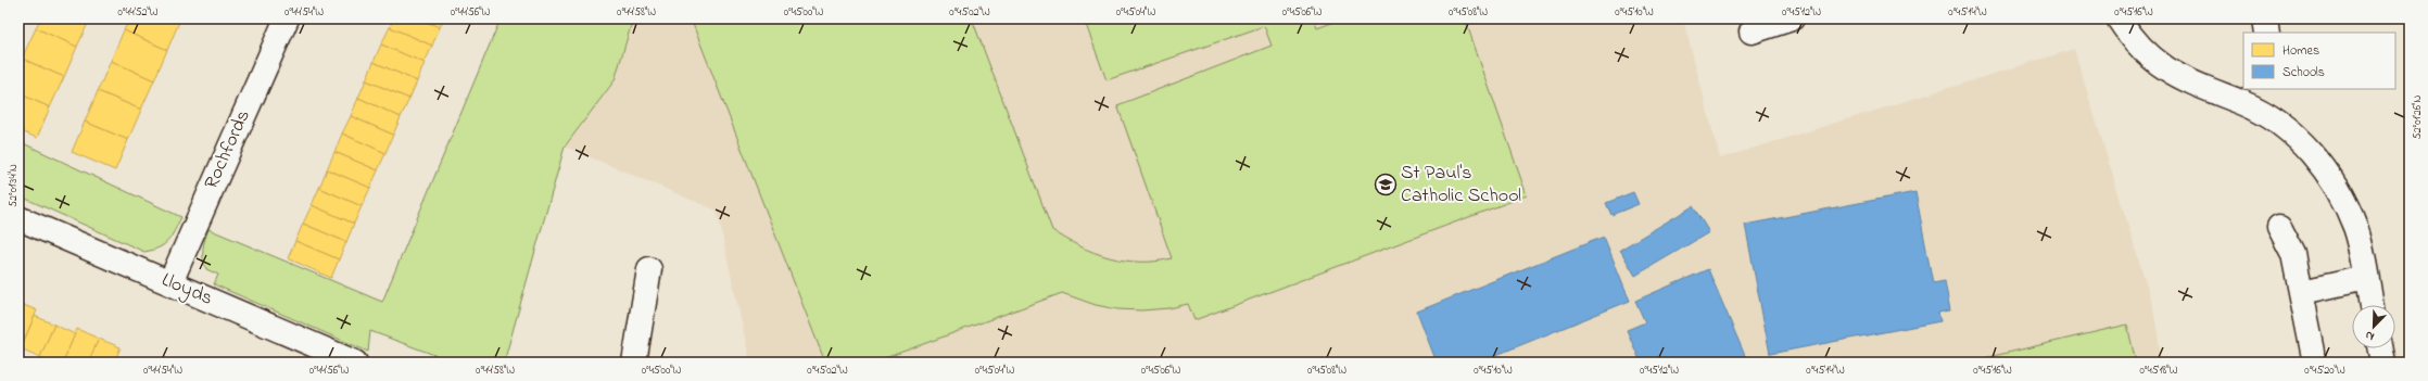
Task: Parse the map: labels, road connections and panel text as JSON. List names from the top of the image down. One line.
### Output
{"streets":{"street":["Rochfords","Lloyds"]},"crossings":[["Rochfords","Lloyds"]],"places":{"school or university":["St Paul's Catholic School"]},"legend":["Homes","Schools"],"north":"bottom left","coordinates":["0°44'52\"W","0°44'54\"W","0°44'56\"W","0°44'58\"W","0°45'00\"W","0°45'02\"W","0°45'04\"W","0°45'06\"W","0°45'08\"W","0°45'10\"W","0°45'12\"W","0°45'14\"W","0°45'16\"W","52°01'26\"N","52°01'34\"N","0°45'18\"W","0°45'20\"W"]}
